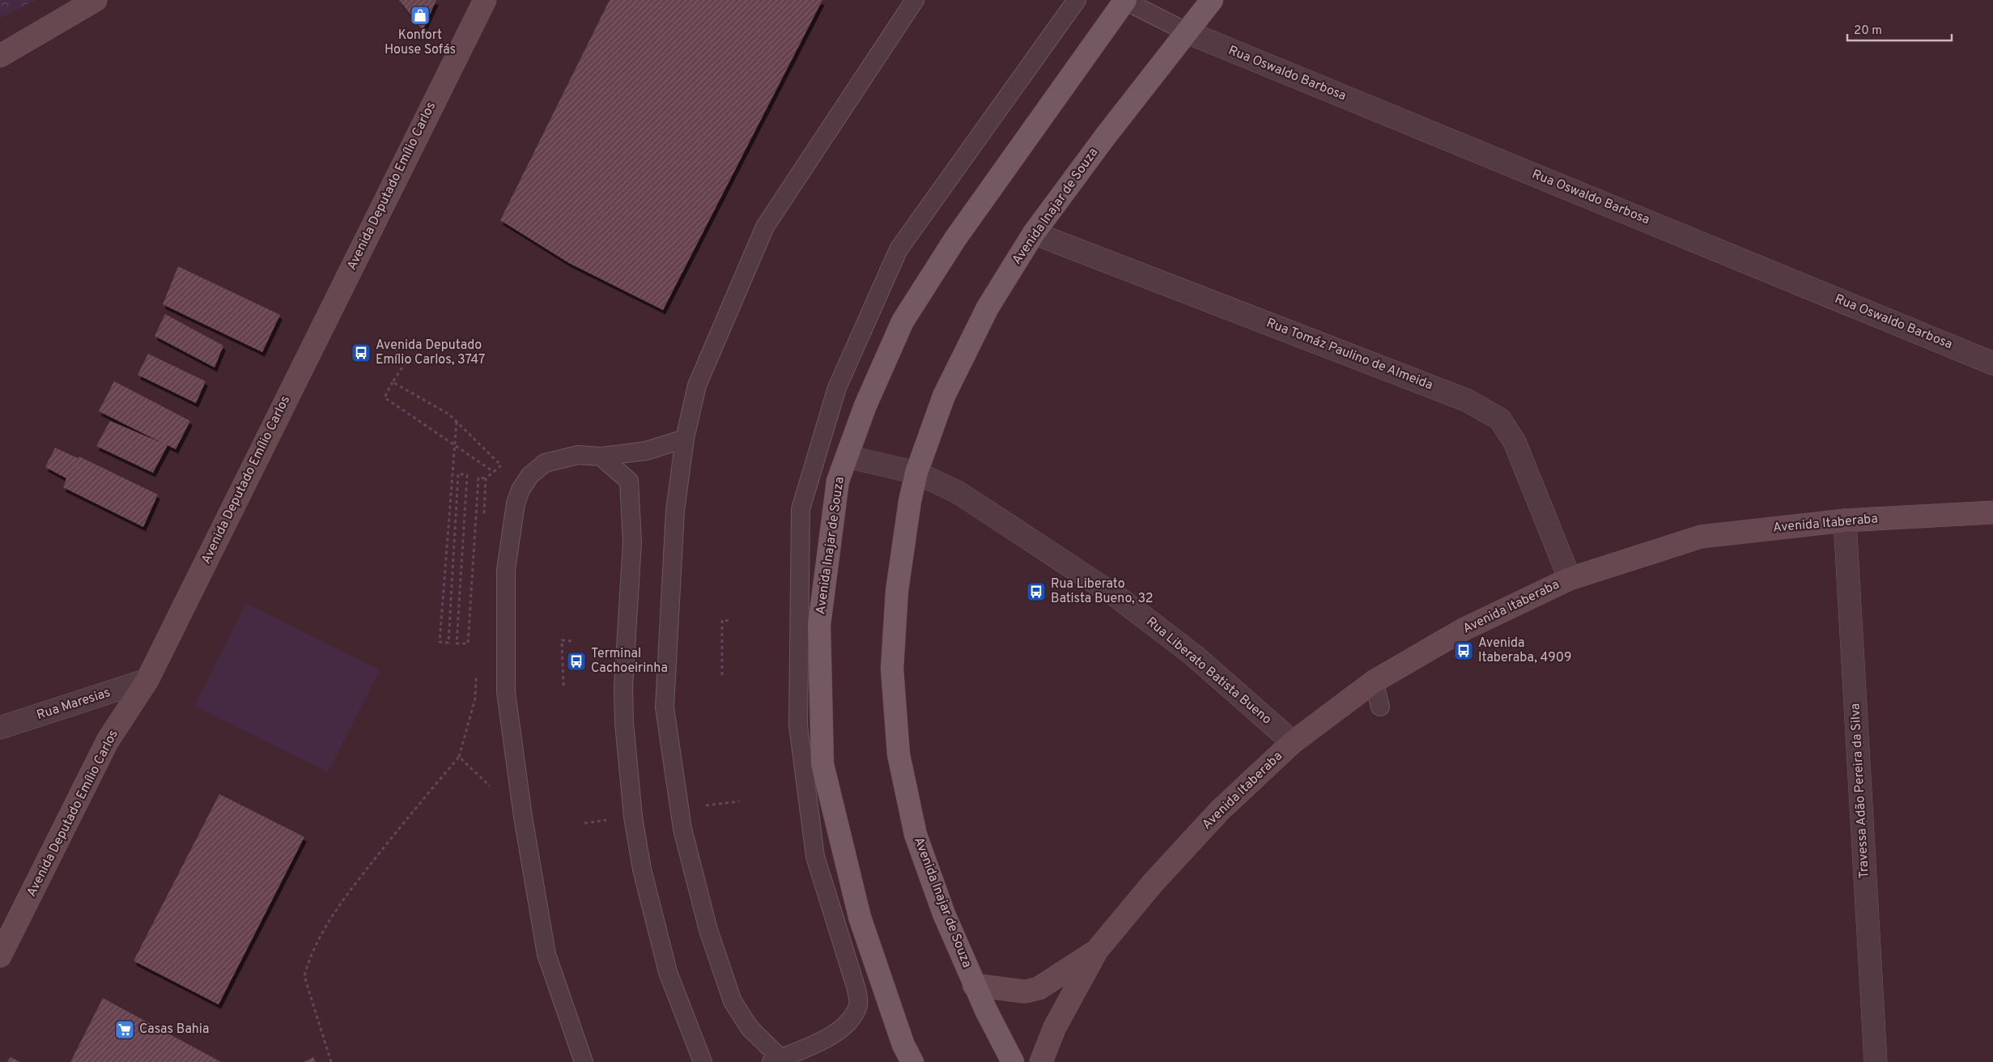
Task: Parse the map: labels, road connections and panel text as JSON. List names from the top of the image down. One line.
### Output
{"streets":{"main road":["Avenida Deputado Emílio Carlos","Avenida Inajar de Souza","Avenida Itaberaba"],"street":["Rua Oswaldo Barbosa","Rua Tomáz Paulino de Almeida","Rua Liberato Batista Bueno","Rua Maresias","Travessa Adão Pereira da Silva"]},"crossings":[["Rua Oswaldo Barbosa","Avenida Inajar de Souza"],["Avenida Deputado Emílio Carlos","Rua Maresias"],["Avenida Inajar de Souza","Rua Tomáz Paulino de Almeida"],["Avenida Inajar de Souza","Avenida Itaberaba"],["Avenida Inajar de Souza","Rua Liberato Batista Bueno"],["Rua Tomáz Paulino de Almeida","Avenida Itaberaba"],["Avenida Itaberaba","Rua Liberato Batista Bueno"],["Avenida Itaberaba","Travessa Adão Pereira da Silva"]],"places":{"shop":["Konfort House Sofás"],"bus stop":["Avenida Deputado Emílio Carlos, 3747","Rua Liberato Batista Bueno, 32","Avenida Itaberaba, 4909","Terminal Cachoeirinha"],"supermarket":["Casas Bahia"]},"scale_bar":"20 m"}
